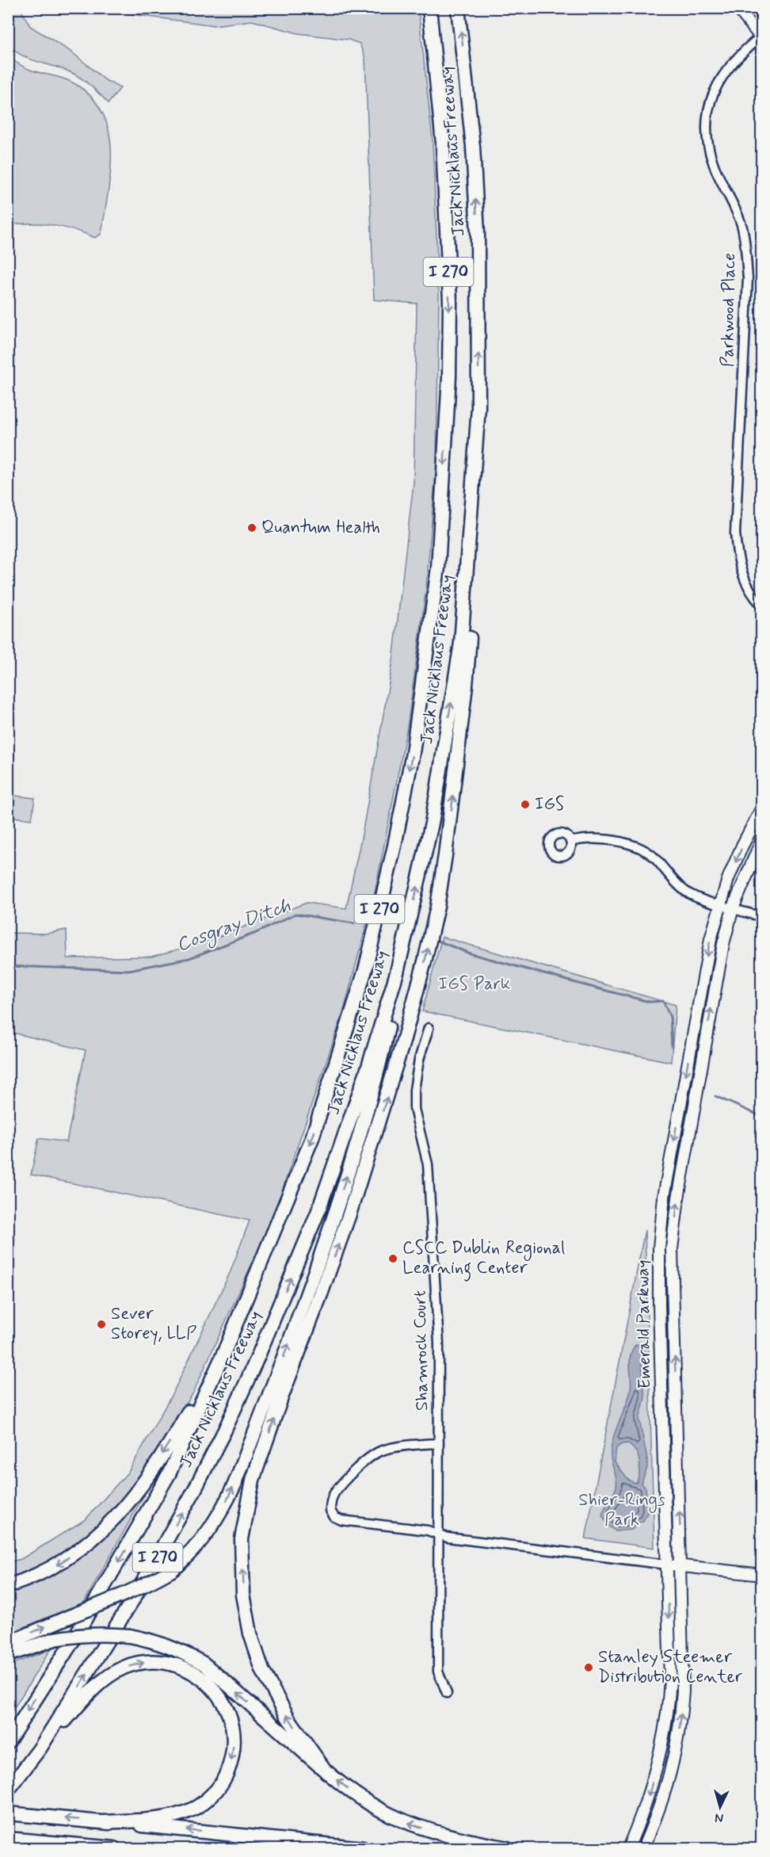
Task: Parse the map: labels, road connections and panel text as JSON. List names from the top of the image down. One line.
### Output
{"streets":{"highway":["Jack Nicklaus Freeway","I 270"],"main road":["Emerald Parkway"],"street":["Parkwood Place","Shamrock Court"]},"water":["Cosgray Ditch"],"parks":["IGS Park","Shier-Rings Park"],"places":["Quantum Health","IGS","CSCC Dublin Regional Learning Center","Sever Storey, LLP","Stanley Steemer Distribution Center"],"north":"bottom"}
